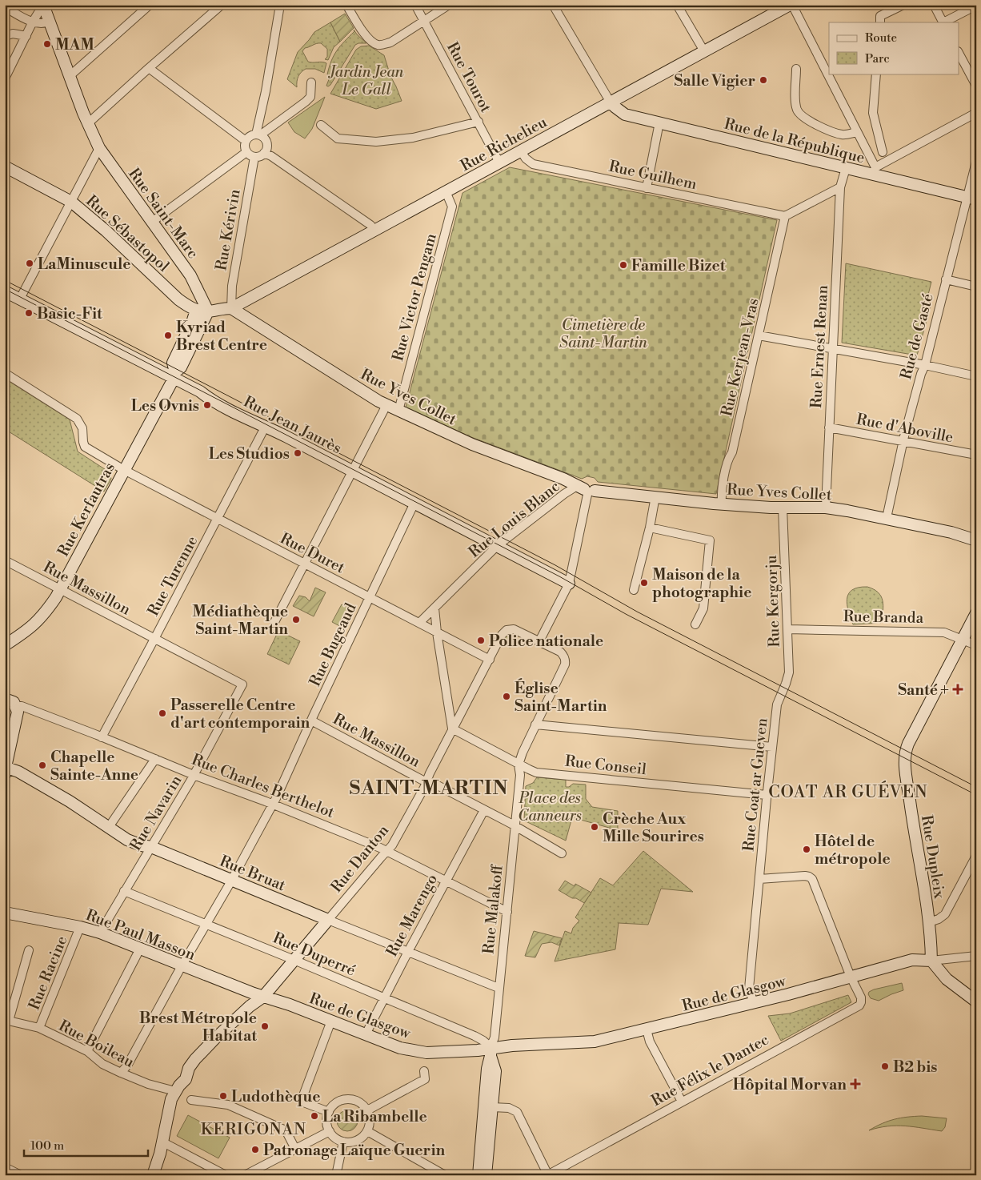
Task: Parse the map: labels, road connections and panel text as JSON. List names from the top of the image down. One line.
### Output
{"streets":{"street":["Rue Tourot","Rue de la République","Rue Richelieu","Rue Guilhem","Rue Saint-Marc","Rue Kérivin","Rue Sébastopol","Rue Victor Pengam","Rue de Gasté","Rue Ernest Renan","Rue Kerjean-Vras","Rue Yves Collet","Rue Jean Jaurès","Rue d'Aboville","Rue Kerfautras","Rue Louis Blanc","Rue Duret","Rue Turenne","Rue Massillon","Rue Kergorju","Rue Branda","Rue Bugeaud","Rue Conseil","Rue Coat ar Gueven","Rue Charles Berthelot","Rue Navarin","Rue Dupleix","Rue Danton","Rue Bruat","Rue Malakoff","Rue Marengo","Rue Paul Masson","Rue Duperré","Rue Racine","Rue de Glasgow","Rue Boileau","Rue Félix le Dantec"]},"crossings":[["Rue Tourot","Rue Richelieu"],["Rue de la République","Rue Richelieu"],["Rue de la République","Rue de Gasté"],["Rue de la République","Rue Ernest Renan"],["Rue Richelieu","Rue Guilhem"],["Rue Richelieu","Rue Kérivin"],["Rue Richelieu","Rue Sébastopol"],["Rue Richelieu","Rue Victor Pengam"],["Rue Richelieu","Rue Yves Collet"],["Rue Guilhem","Rue Kerjean-Vras"],["Rue Saint-Marc","Rue Sébastopol"],["Rue Kérivin","Rue Sébastopol"],["Rue Kérivin","Rue Yves Collet"],["Rue Sébastopol","Rue Yves Collet"],["Rue Victor Pengam","Rue Yves Collet"],["Rue de Gasté","Rue Yves Collet"],["Rue de Gasté","Rue d'Aboville"],["Rue Ernest Renan","Rue Yves Collet"],["Rue Ernest Renan","Rue d'Aboville"],["Rue Kerjean-Vras","Rue Yves Collet"],["Rue Yves Collet","Rue Louis Blanc"],["Rue Yves Collet","Rue Kergorju"],["Rue Jean Jaurès","Rue Kerfautras"],["Rue Jean Jaurès","Rue Louis Blanc"],["Rue Jean Jaurès","Rue Turenne"],["Rue Jean Jaurès","Rue Bugeaud"],["Rue Kerfautras","Rue Duret"],["Rue Kerfautras","Rue Massillon"],["Rue Louis Blanc","Rue Duret"],["Rue Duret","Rue Turenne"],["Rue Duret","Rue Bugeaud"],["Rue Duret","Rue Danton"],["Rue Turenne","Rue Massillon"],["Rue Turenne","Rue Charles Berthelot"],["Rue Massillon","Rue Bugeaud"],["Rue Massillon","Rue Navarin"],["Rue Massillon","Rue Danton"],["Rue Massillon","Rue Malakoff"],["Rue Massillon","Rue Marengo"],["Rue Kergorju","Rue Branda"],["Rue Kergorju","Rue Coat ar Gueven"],["Rue Branda","Rue Dupleix"],["Rue Bugeaud","Rue Charles Berthelot"],["Rue Bugeaud","Rue Bruat"],["Rue Bugeaud","Rue Paul Masson"],["Rue Bugeaud","Rue Duperré"],["Rue Bugeaud","Rue Boileau"],["Rue Conseil","Rue Coat ar Gueven"],["Rue Conseil","Rue Danton"],["Rue Conseil","Rue Malakoff"],["Rue Coat ar Gueven","Rue de Glasgow"],["Rue Charles Berthelot","Rue Navarin"],["Rue Charles Berthelot","Rue Danton"],["Rue Charles Berthelot","Rue Malakoff"],["Rue Charles Berthelot","Rue Marengo"],["Rue Navarin","Rue Bruat"],["Rue Navarin","Rue Paul Masson"],["Rue Navarin","Rue Duperré"],["Rue Dupleix","Rue de Glasgow"],["Rue Danton","Rue Bruat"],["Rue Danton","Rue Paul Masson"],["Rue Danton","Rue Duperré"],["Rue Danton","Rue de Glasgow"],["Rue Danton","Rue Boileau"],["Rue Bruat","Rue Malakoff"],["Rue Bruat","Rue Marengo"],["Rue Malakoff","Rue Duperré"],["Rue Malakoff","Rue de Glasgow"],["Rue Marengo","Rue Duperré"],["Rue Marengo","Rue de Glasgow"],["Rue Paul Masson","Rue Racine"],["Rue Paul Masson","Rue de Glasgow"],["Rue Duperré","Rue de Glasgow"],["Rue Racine","Rue Boileau"],["Rue de Glasgow","Rue Félix le Dantec"]],"districts":["SAINT-MARTIN","COAT AR GUÉVEN","KERIGONAN"],"parks":["Jardin Jean Le Gall","Cimetière de Saint-Martin","Place des Canneurs"],"places":{"other":["MAM","Salle Vigier","LaMinuscule","Famille Bizet","Basic-Fit","Kyriad Brest Centre","Les Ovnis","Les Studios","Maison de la photographie","Médiathèque Saint-Martin","Police nationale","Église Saint-Martin","Passerelle Centre d'art contemporain","Chapelle Sainte-Anne","Crèche Aux Mille Sourires","Hôtel de métropole","Brest Métropole Habitat","B2 bis","Ludothèque","La Ribambelle","Patronage Laïque Guerin"],"health":["Santé +","Hôpital Morvan"]},"legend":["Route","Parc"],"scale_bar":"100 m"}
